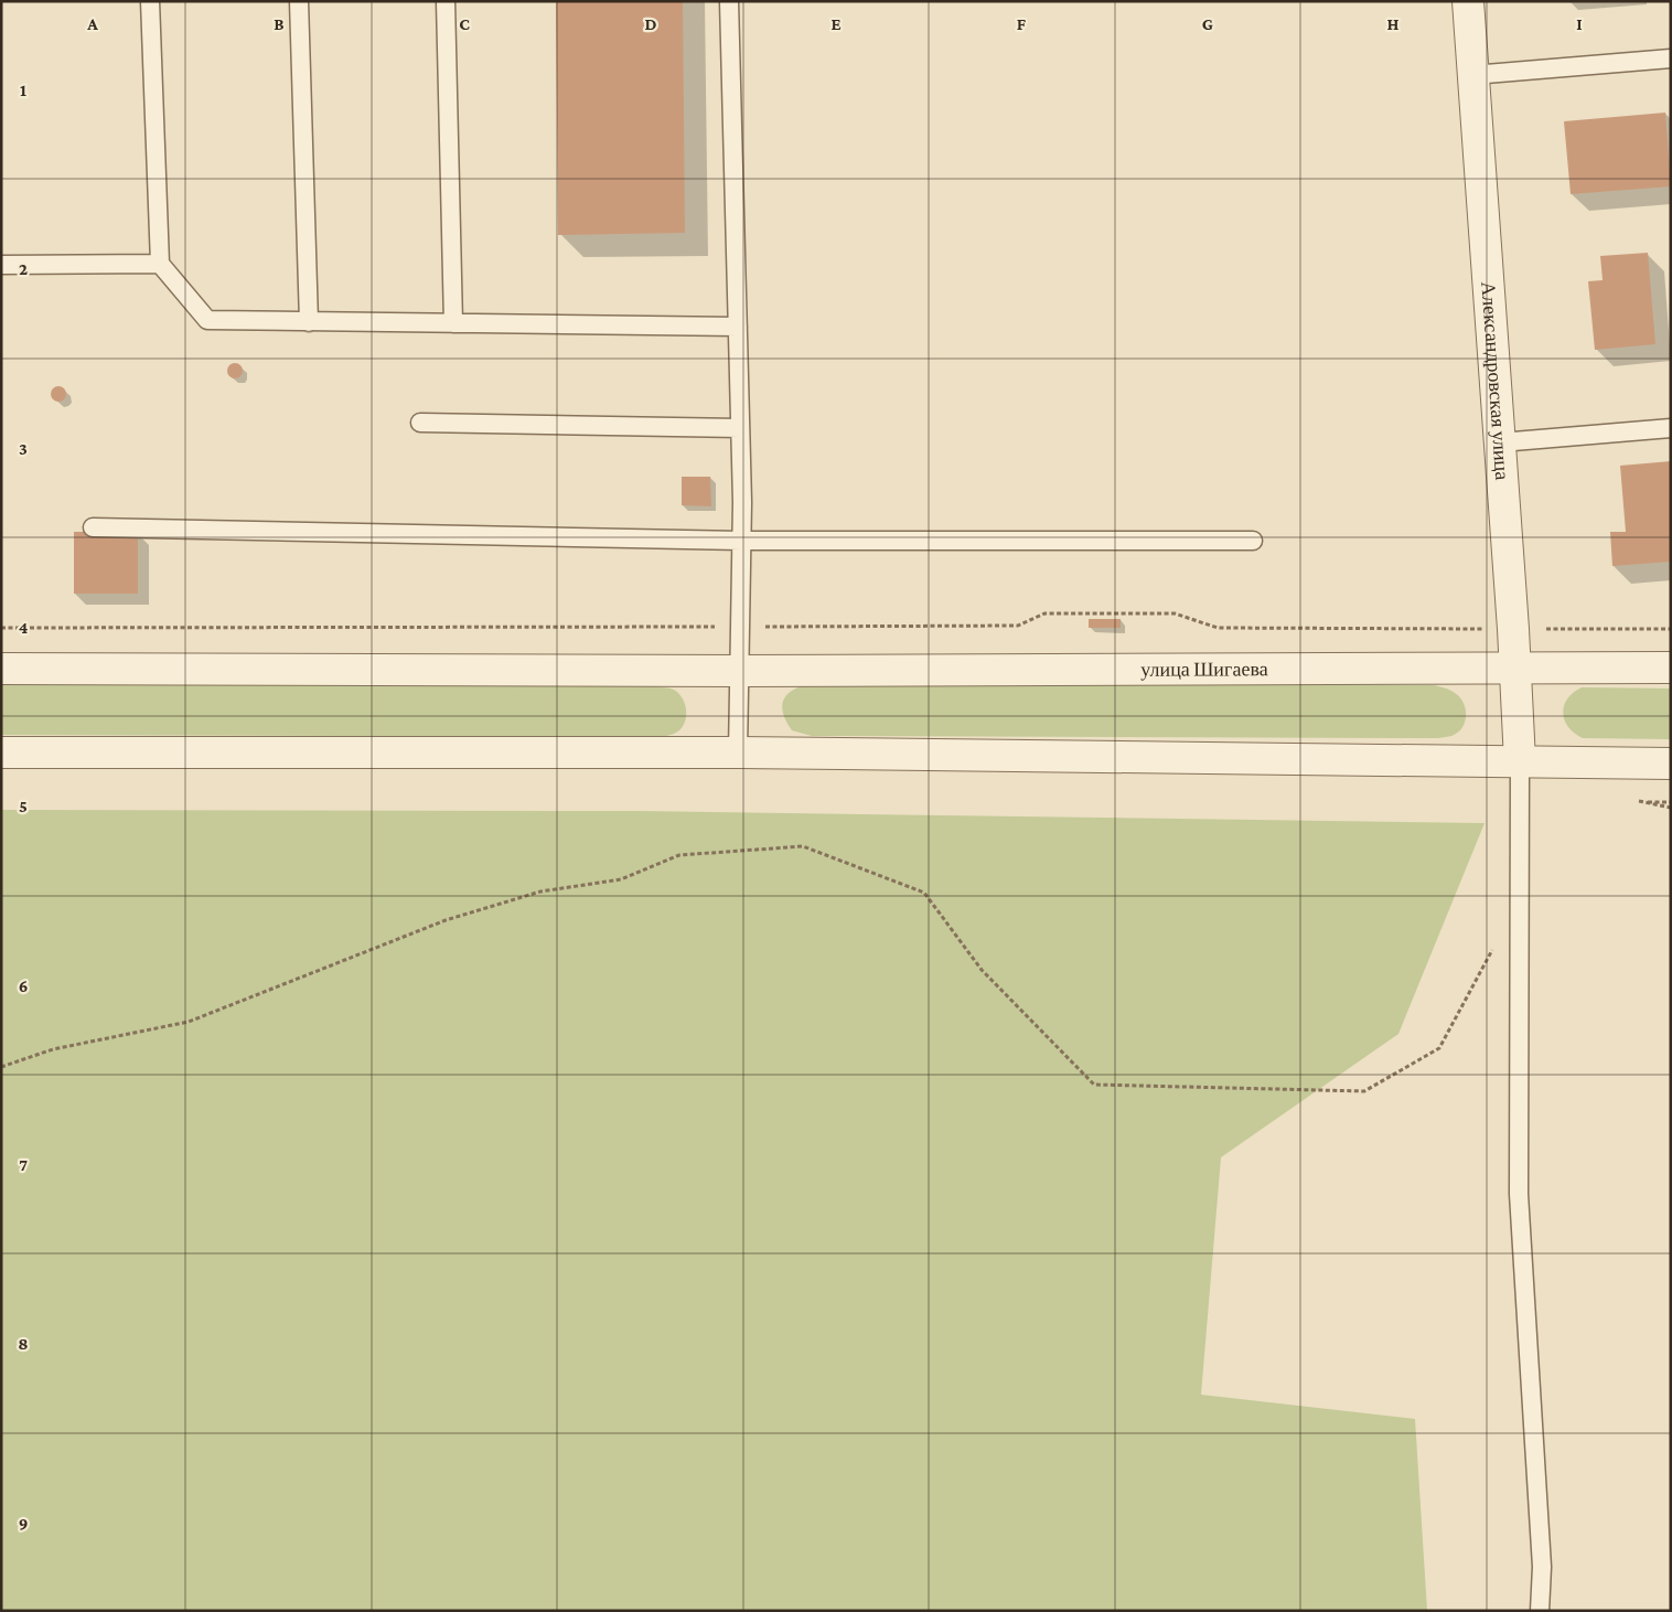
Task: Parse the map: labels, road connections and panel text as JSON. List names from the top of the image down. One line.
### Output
{"streets":{"street":["Александровская улица","улица Шигаева"]},"crossings":[["Александровская улица","улица Шигаева"]],"grid":{"columns":["A","B","C","D","E","F","G","H","I"],"rows":["1","2","3","4","5","6","7","8","9"]}}
